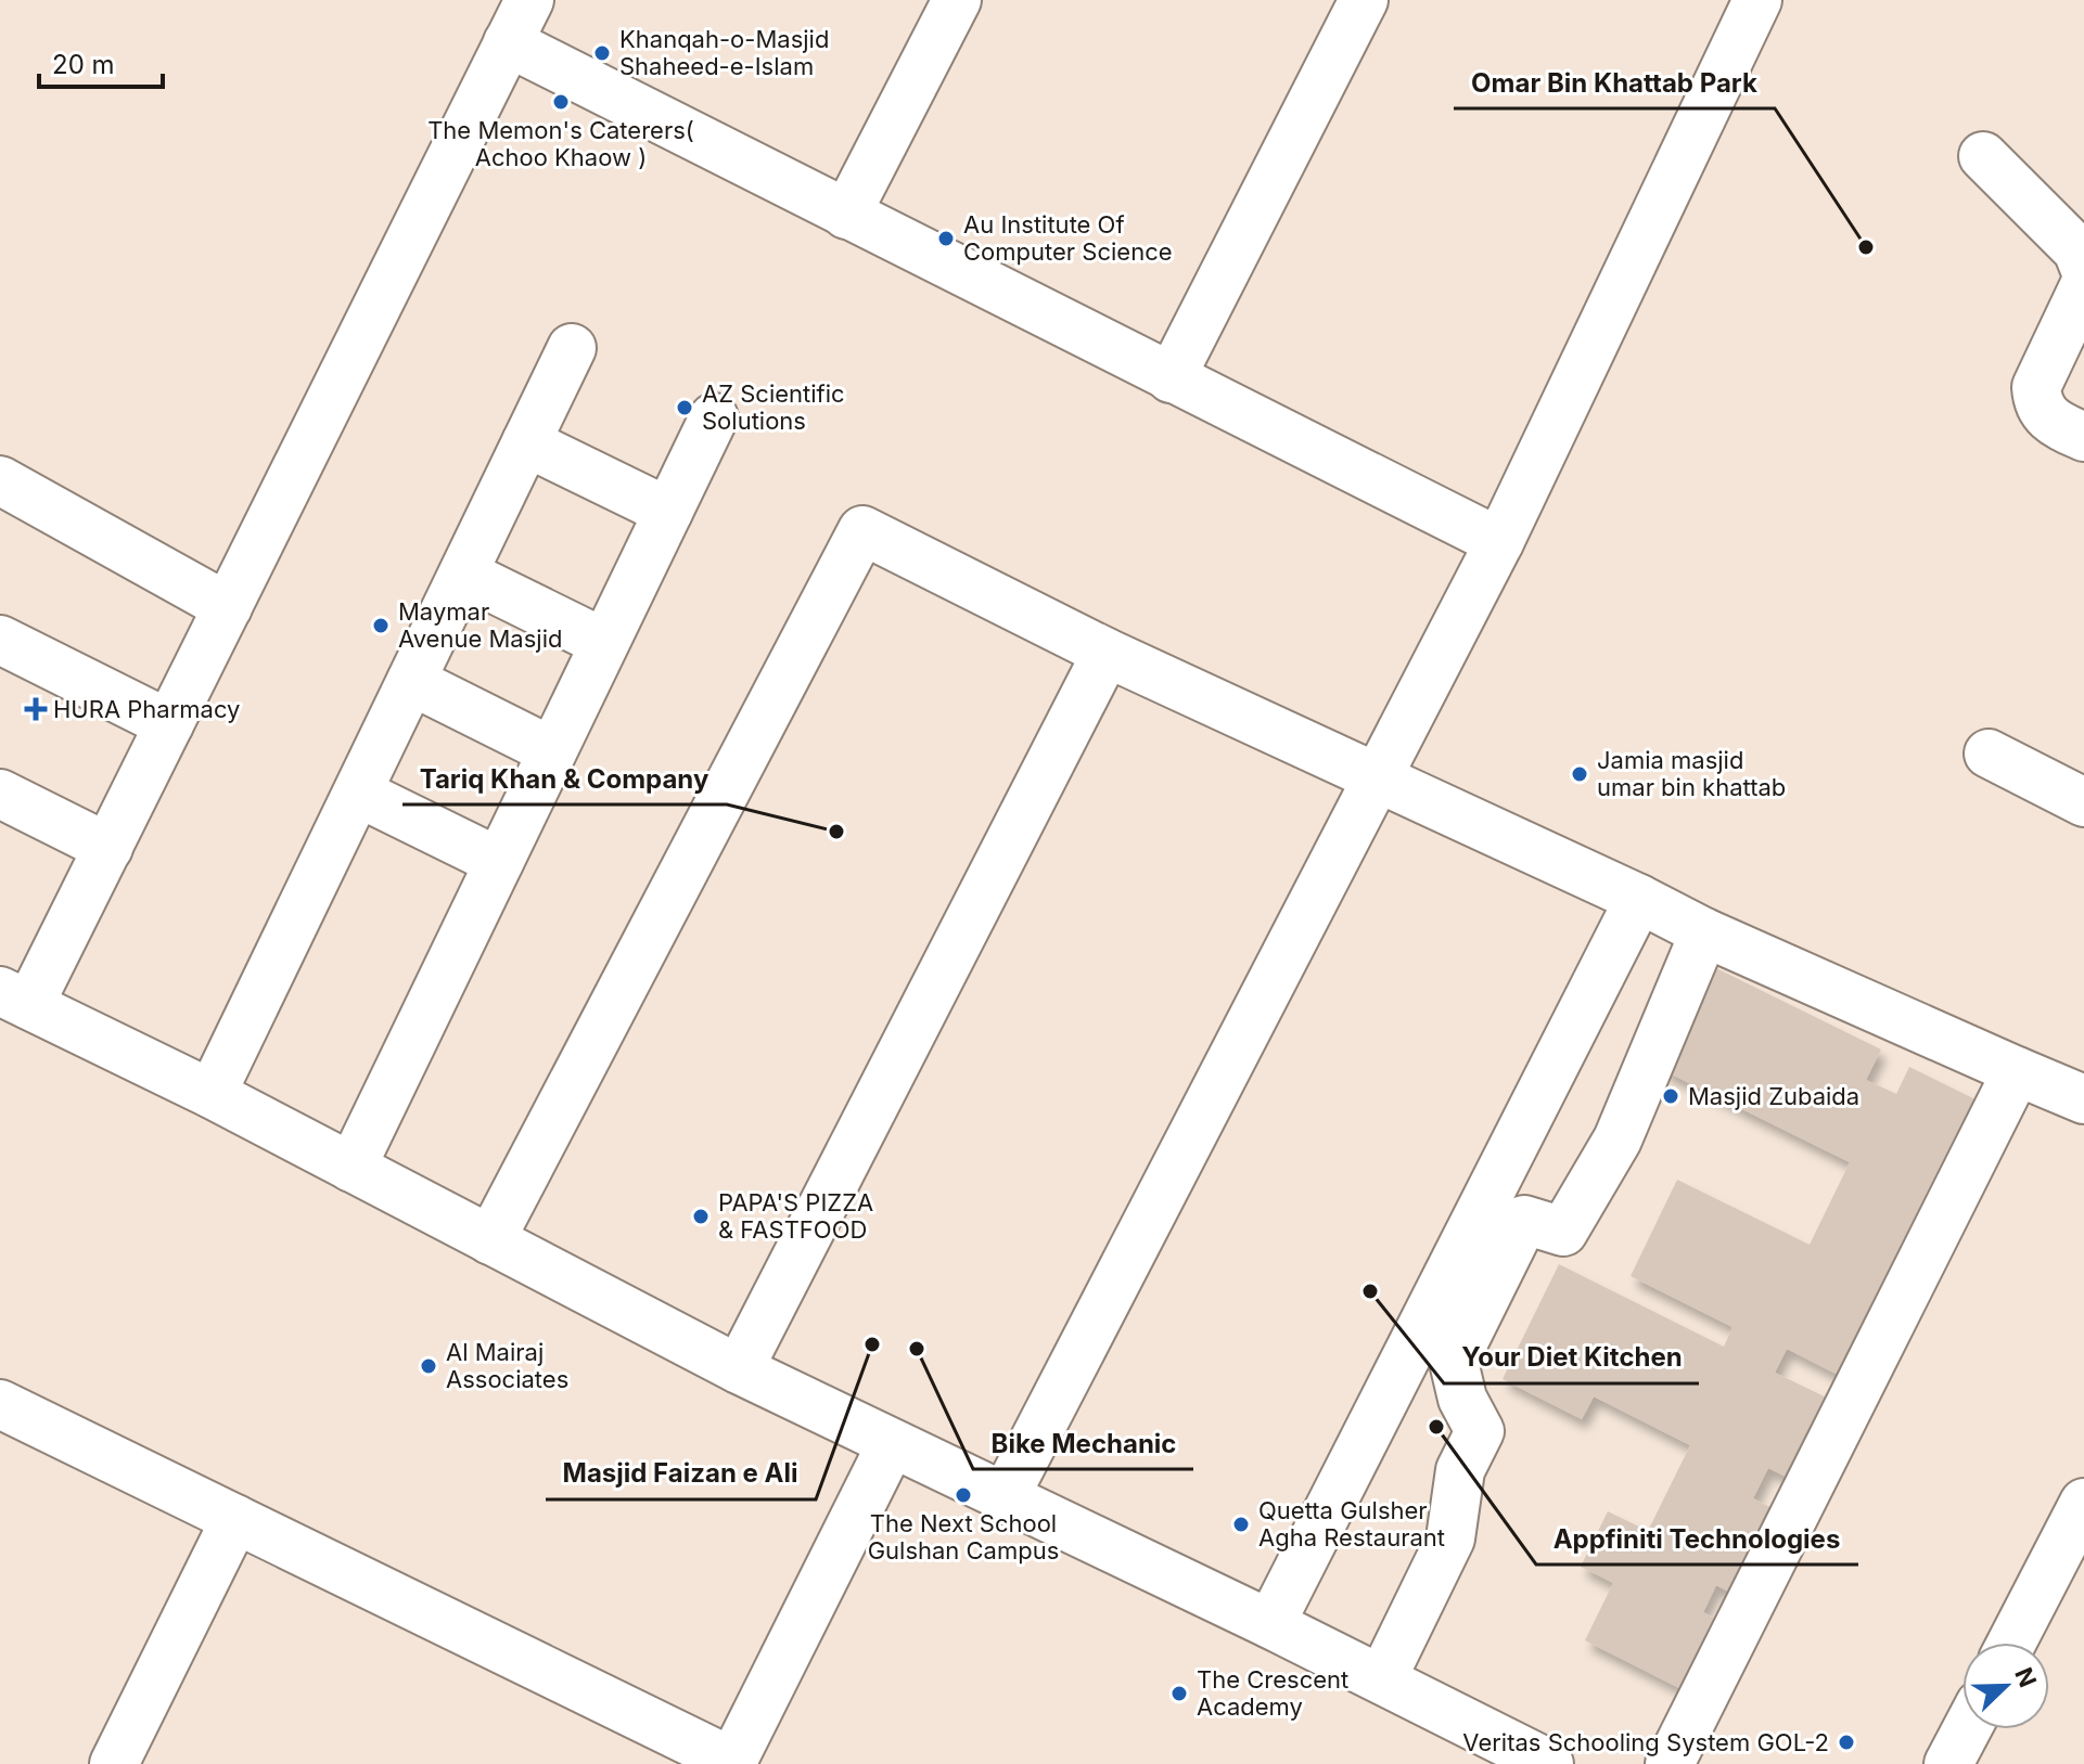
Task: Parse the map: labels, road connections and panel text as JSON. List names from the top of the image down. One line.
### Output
{"places":{"other":["Khanqah-o-Masjid Shaheed-e-Islam","The Memon's Caterers( Achoo Khaow )","Au Institute Of Computer Science","Omar Bin Khattab Park","AZ Scientific Solutions","Maymar Avenue Masjid","Jamia masjid umar bin khattab","Tariq Khan & Company","Masjid Zubaida","PAPA'S PIZZA & FASTFOOD","Your Diet Kitchen","Masjid Faizan e Ali","Bike Mechanic","Al Mairaj Associates","Appfiniti Technologies","The Next School Gulshan Campus","Quetta Gulsher Agha Restaurant","The Crescent Academy","Veritas Schooling System GOL-2"],"health":["HURA Pharmacy"]},"scale_bar":"20 m","north":"top right"}
